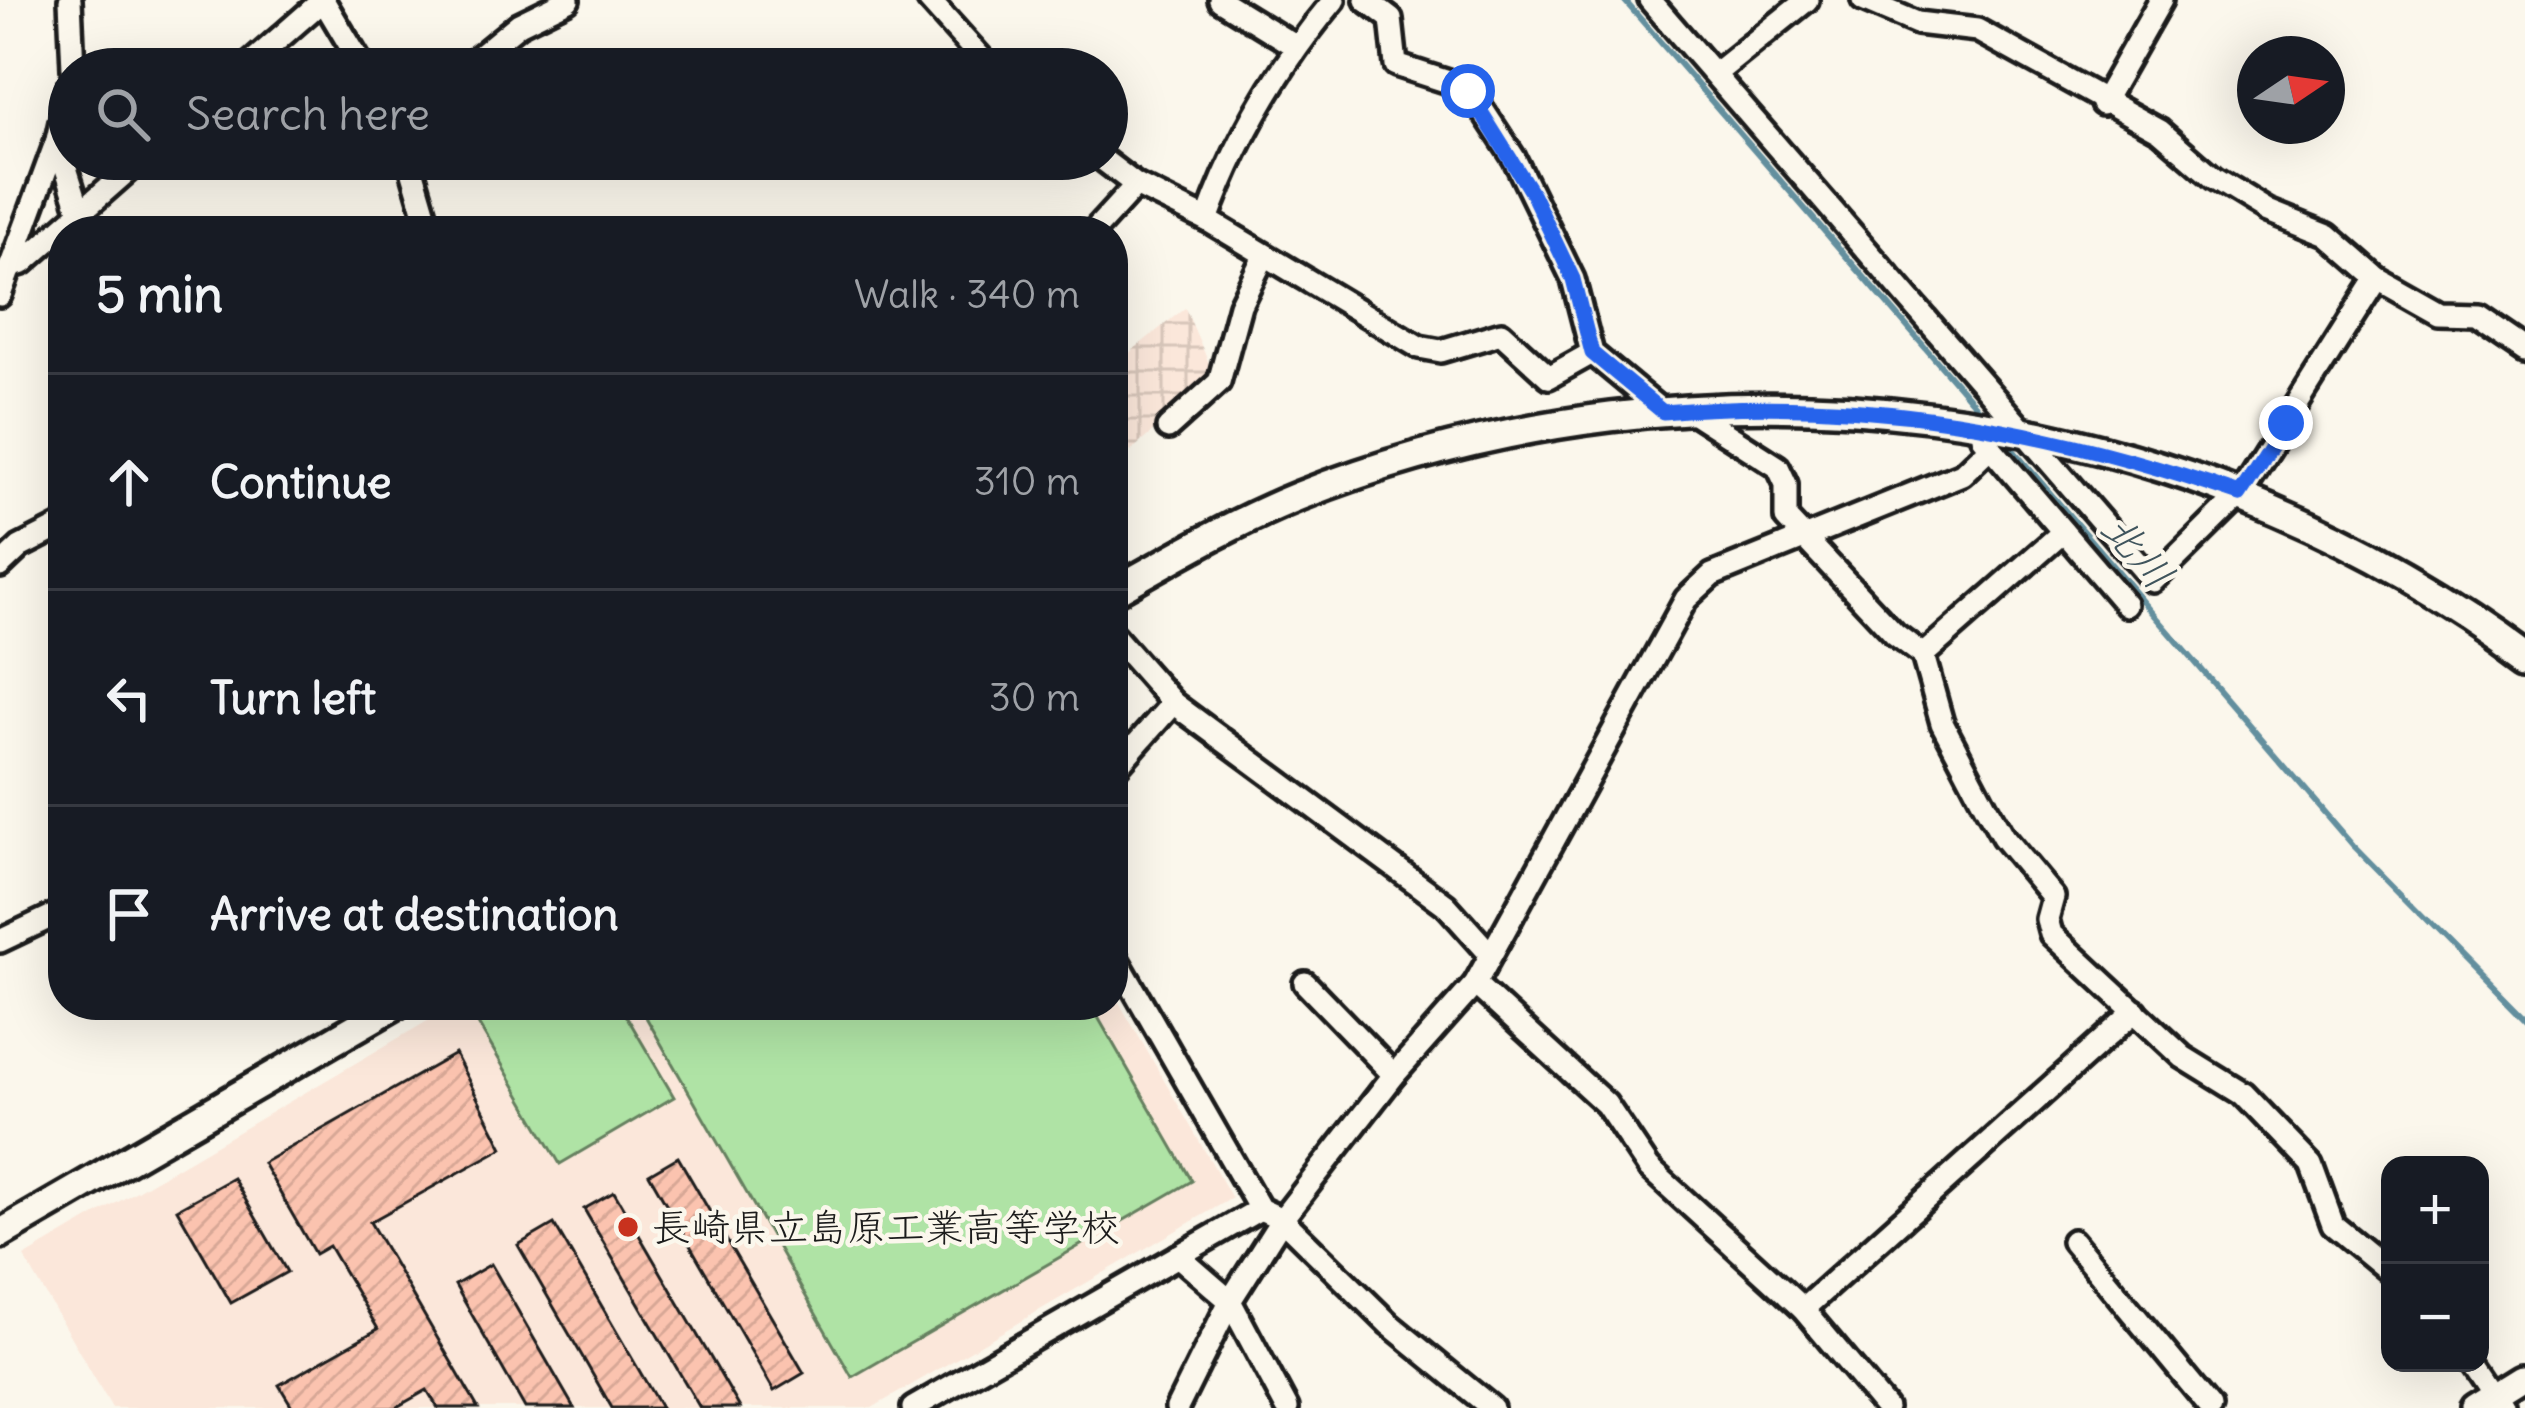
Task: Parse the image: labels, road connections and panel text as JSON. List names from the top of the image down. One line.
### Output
{"water":["北川"],"places":["長崎県立島原工業高等学校"],"north":"right","page":{"search":"Search here","heading":["5 min","Walk · 340 m"],"list":[["Continue","310 m"],["Turn left","30 m"],"Arrive at destination"],"map_buttons":["+","−"]}}
